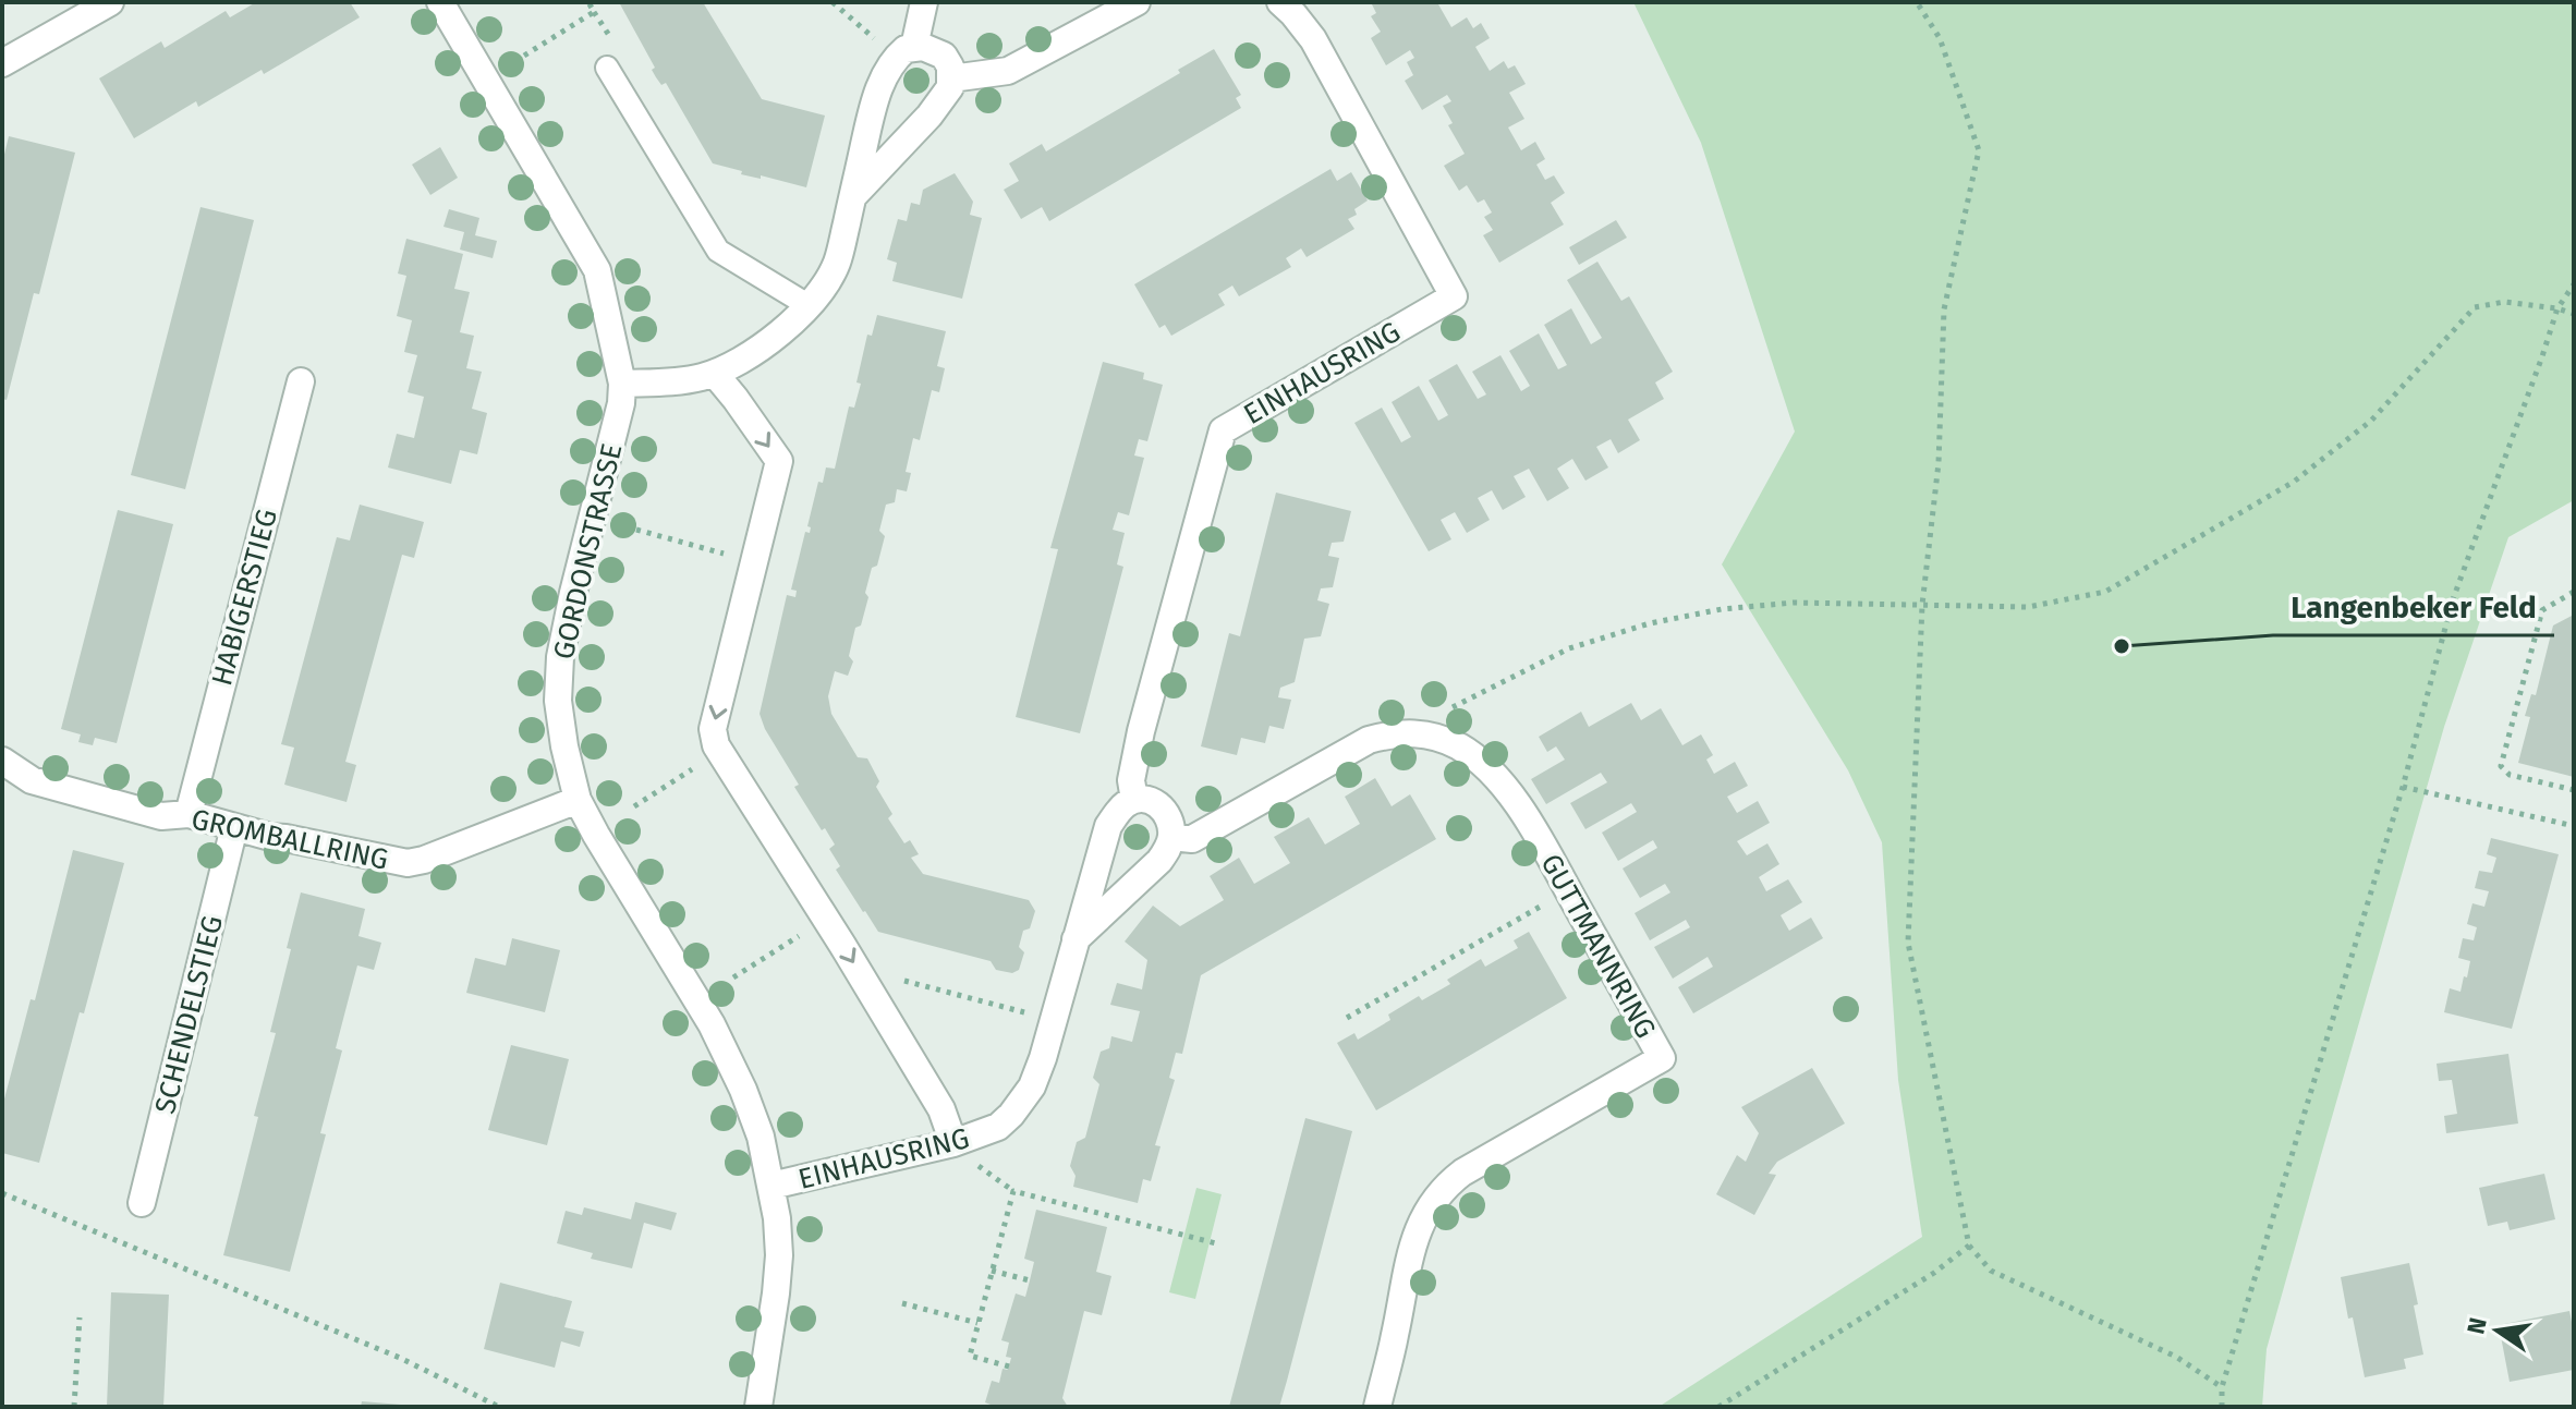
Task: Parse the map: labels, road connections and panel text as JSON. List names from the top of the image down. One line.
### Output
{"streets":{"street":["EINHAUSRING","GORDONSTRASSE","HABIGERSTIEG","GROMBALLRING","GUTTMANNRING","SCHENDELSTIEG"]},"crossings":[["EINHAUSRING","GORDONSTRASSE"],["GORDONSTRASSE","GROMBALLRING"],["HABIGERSTIEG","GROMBALLRING"],["GROMBALLRING","SCHENDELSTIEG"]],"places":["Langenbeker Feld"],"north":"left"}
